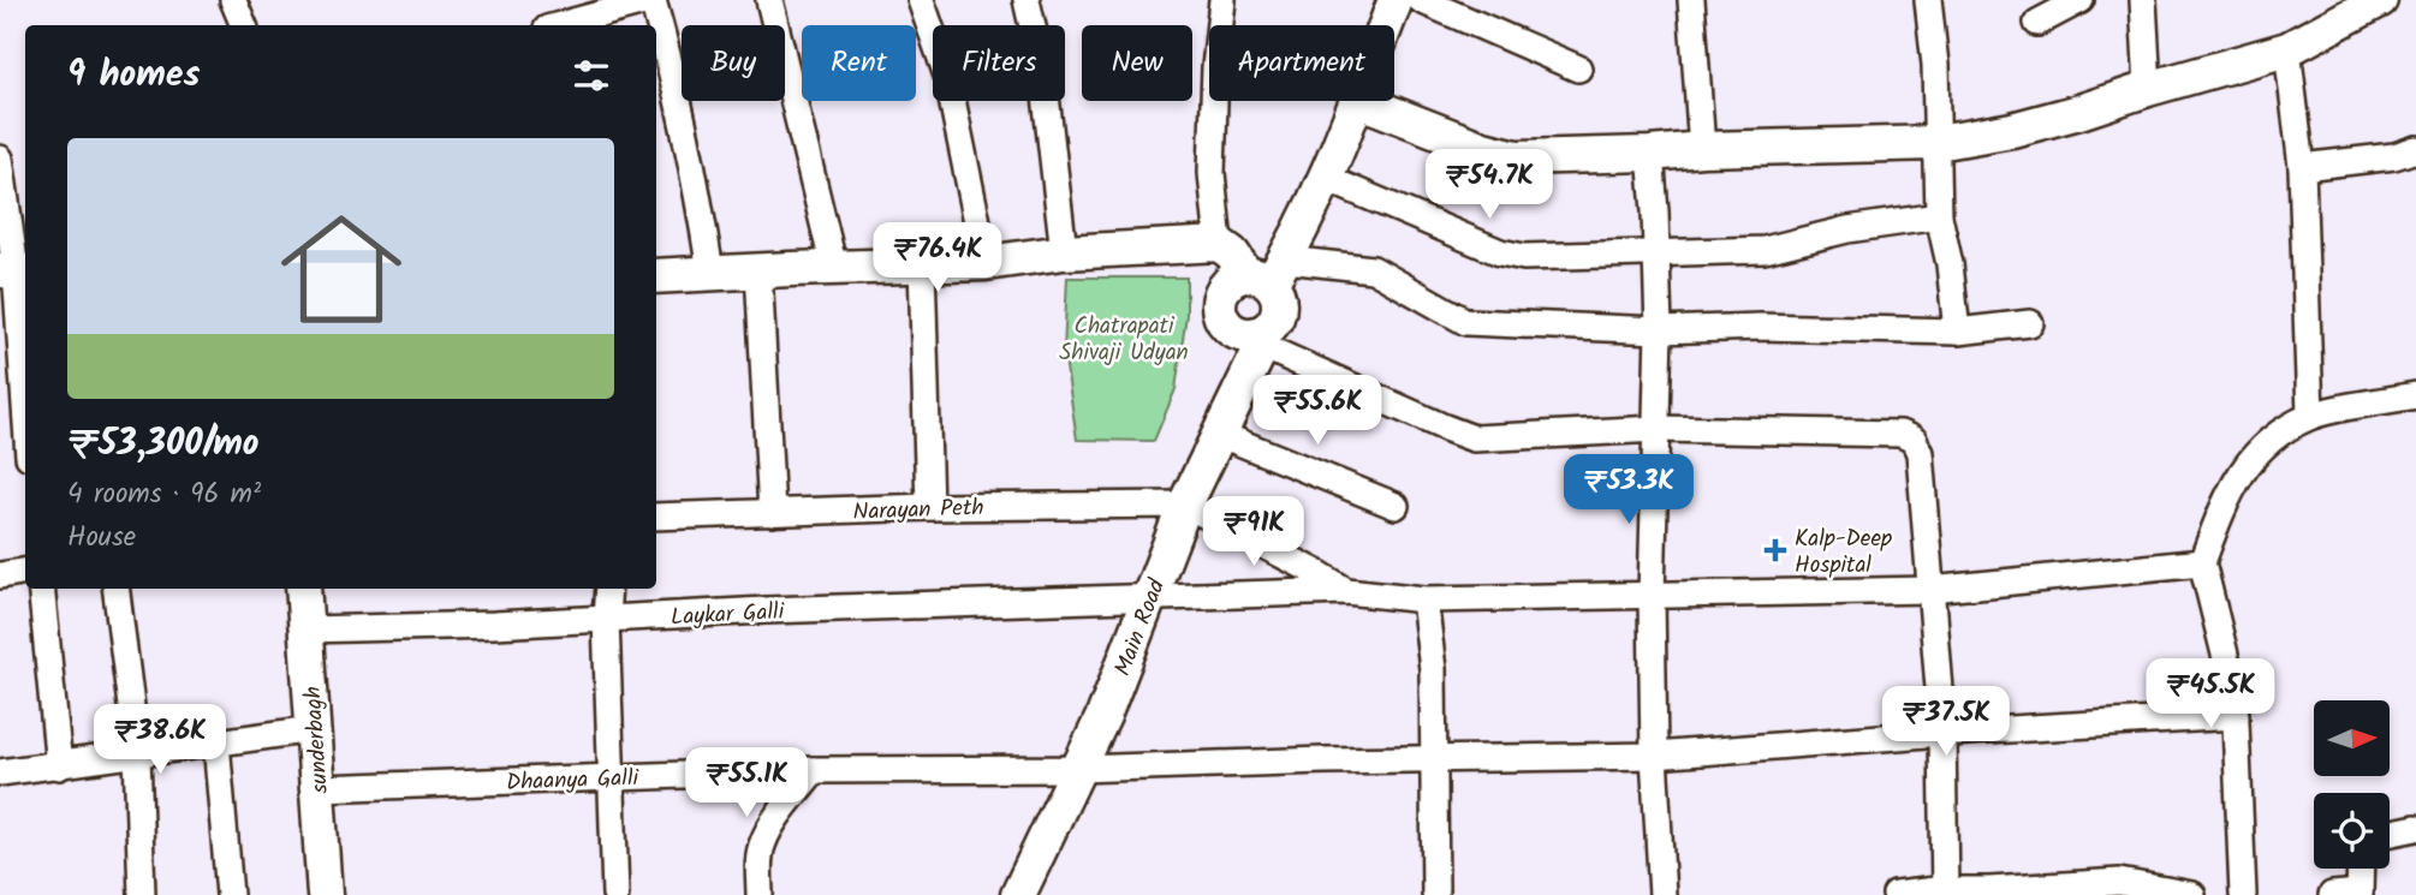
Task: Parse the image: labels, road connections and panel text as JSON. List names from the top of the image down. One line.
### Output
{"streets":{"main road":["Main Road","sunderbagh"],"street":["Narayan Peth","Laykar Galli","Dhaanya Galli"]},"crossings":[["Narayan Peth","Main Road"],["Laykar Galli","Main Road"],["Laykar Galli","sunderbagh"],["Main Road","Dhaanya Galli"],["sunderbagh","Dhaanya Galli"]],"parks":["Chatrapati Shivaji Udyan"],"places":{"health":["Kalp-Deep Hospital"]},"north":"right","page":{"chip":["Buy","Rent","Filters","New","Apartment"],"heading":"9 homes","list":[{"name":"₹53,300/mo","note":"4 rooms · 96 m² · House"}],"price":["₹54.7K","₹76.4K","₹55.6K","₹53.3K","₹91K","₹45.5K","₹37.5K","₹38.6K","₹55.1K"]}}
